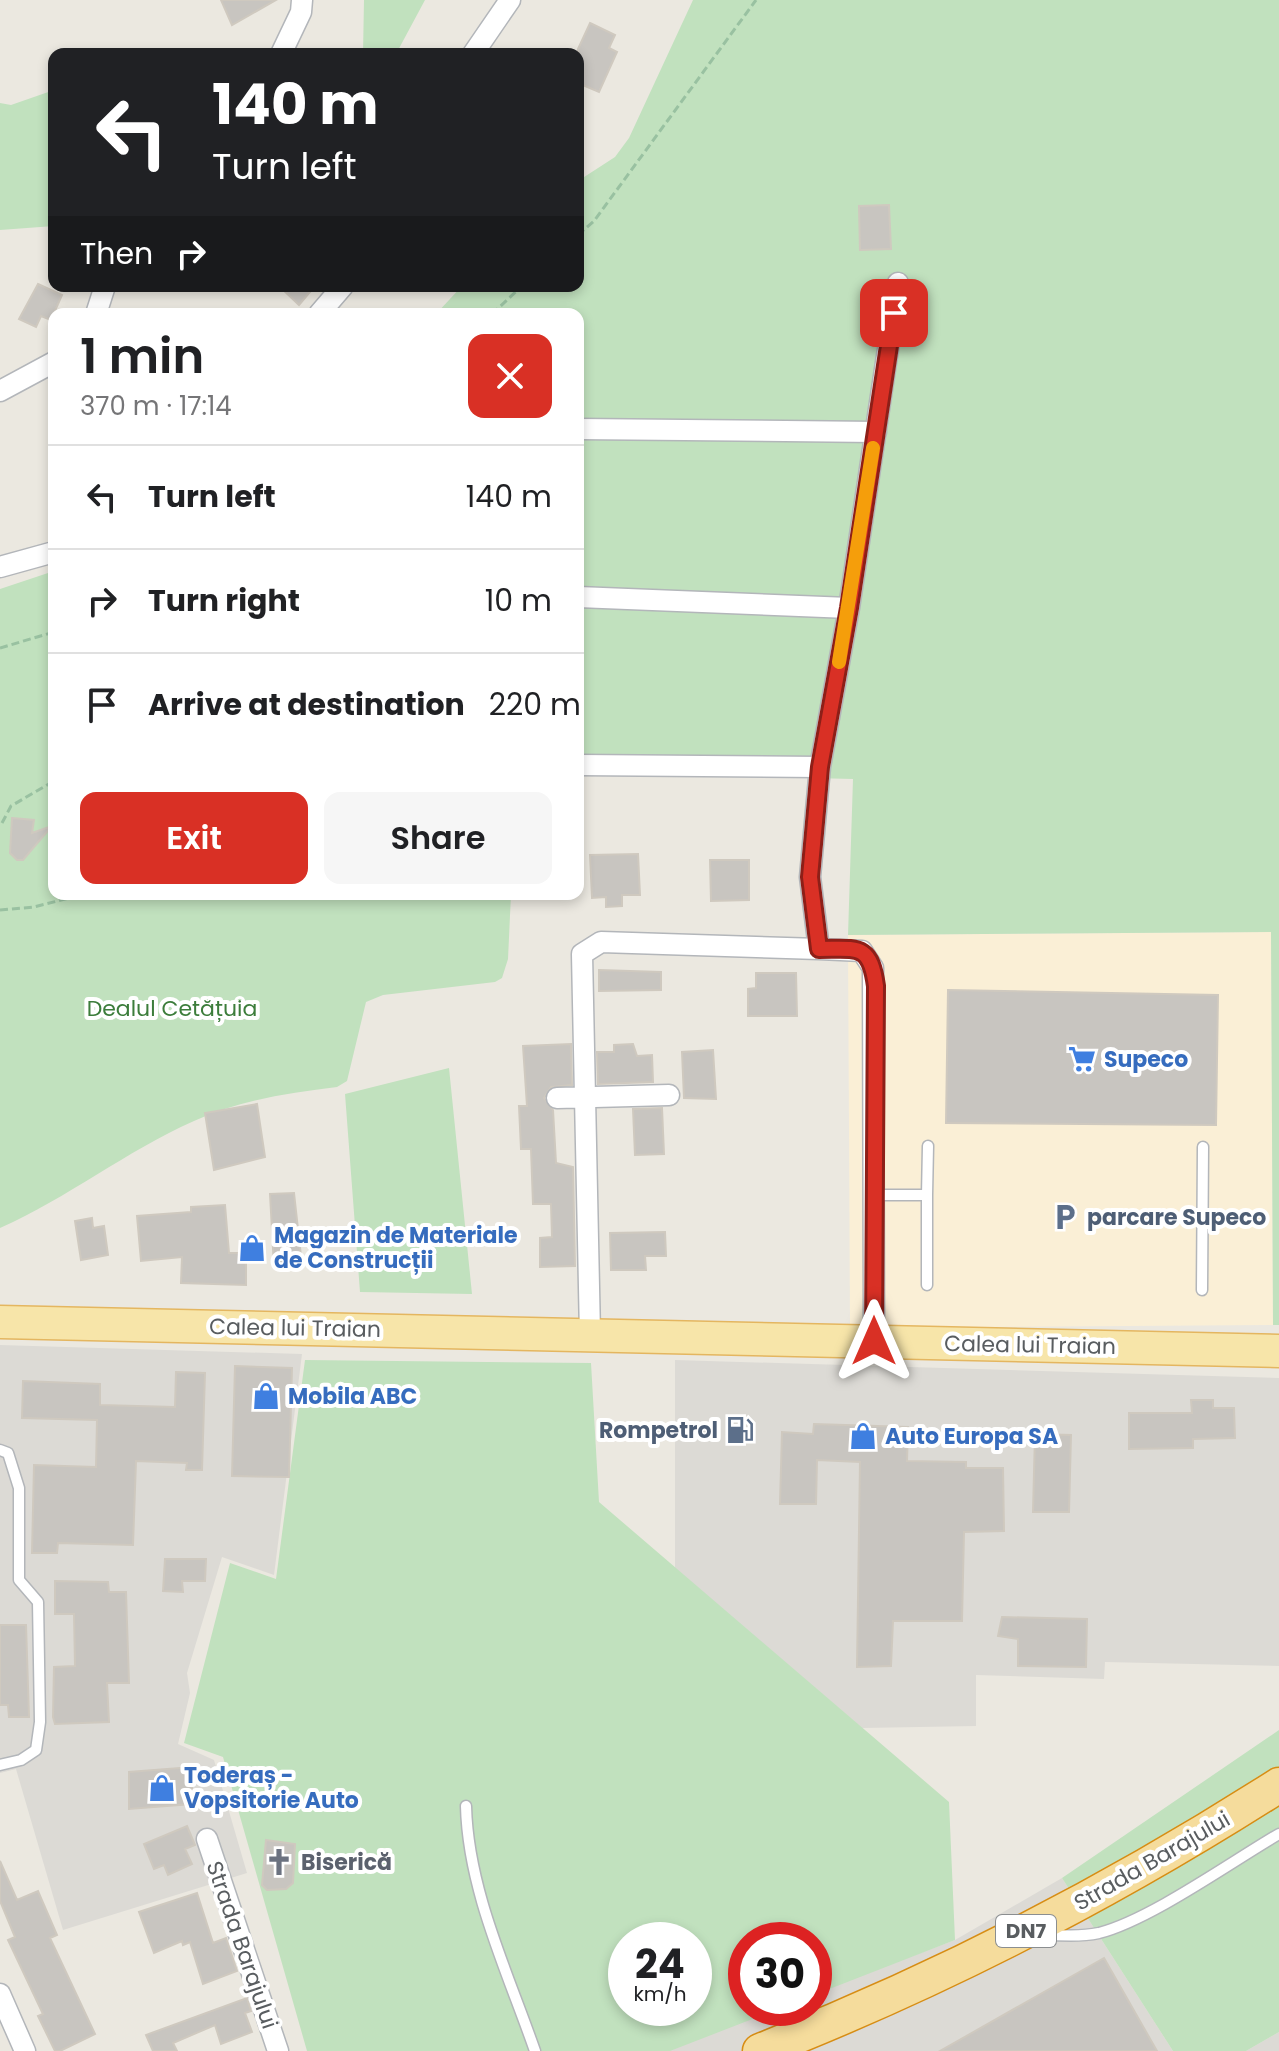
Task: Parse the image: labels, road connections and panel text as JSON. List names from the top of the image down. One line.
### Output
{"streets":{"highway":["Strada Barajului","DN7"],"main road":["Calea lui Traian"]},"parks":["Dealul Cetățuia"],"places":{"supermarket":["Supeco"],"parking":["parcare Supeco"],"shop":["Magazin de Materiale de Construcții","Mobila ABC","Auto Europa SA","Toderaș - Vopsitorie Auto"],"fuel station":["Rompetrol"],"church":["Biserică"]},"page":{"turn":["140 m","Turn left"],"then":"Then","heading":["1 min","370 m · 17:14"],"list":[{"name":"Turn left","value":"140 m"},{"name":"Turn right","value":"10 m"},{"name":"Arrive at destination","value":"220 m"}],"buttons":["Exit","Share"],"speed":"24 km/h","limit":"30"}}
